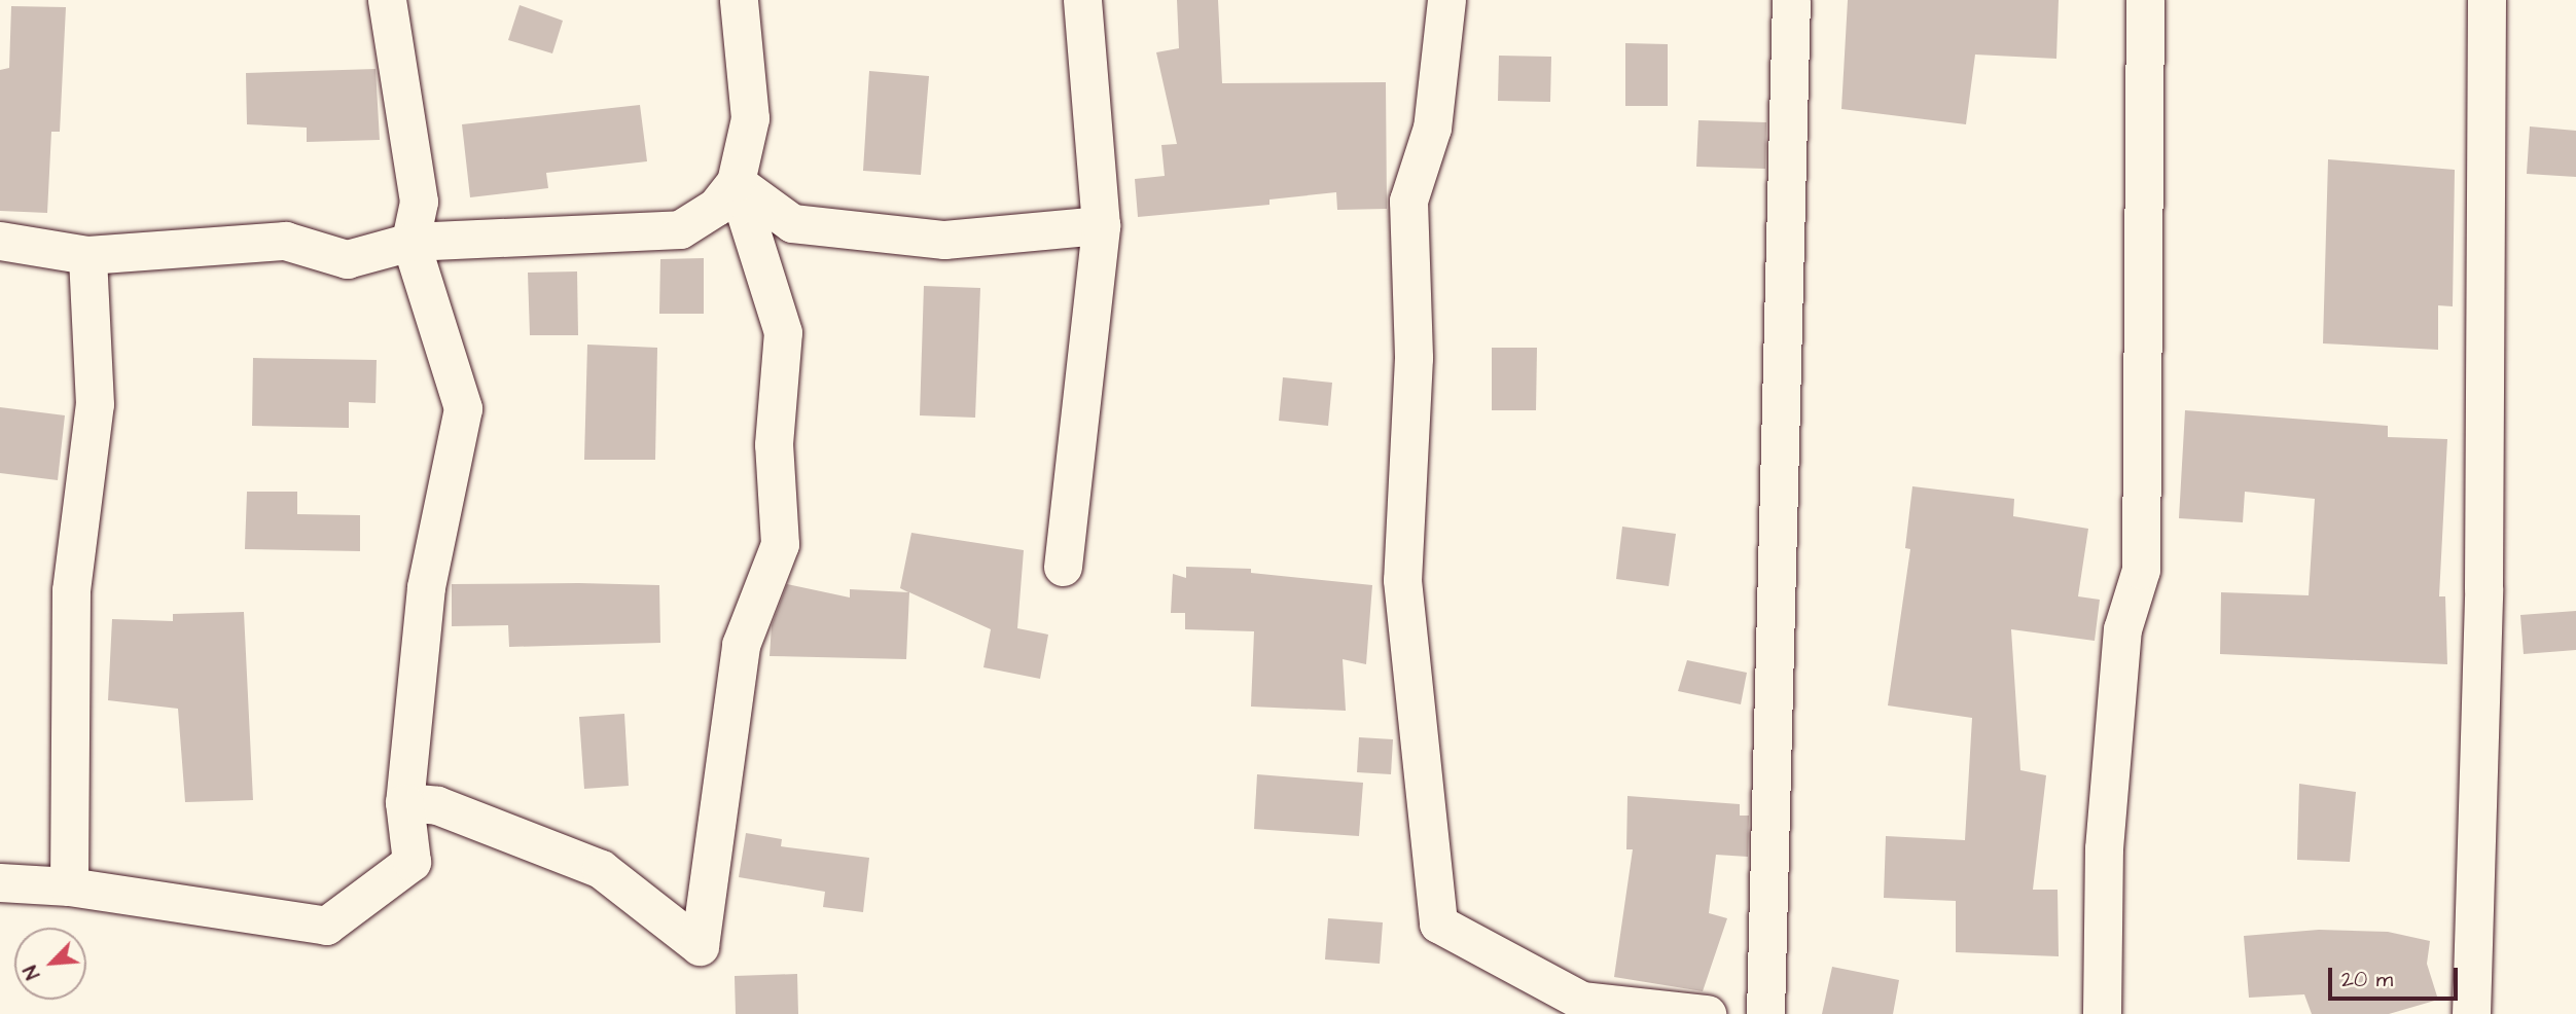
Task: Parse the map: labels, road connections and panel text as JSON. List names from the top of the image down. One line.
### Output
{"scale_bar":"20 m","north":"bottom left"}
